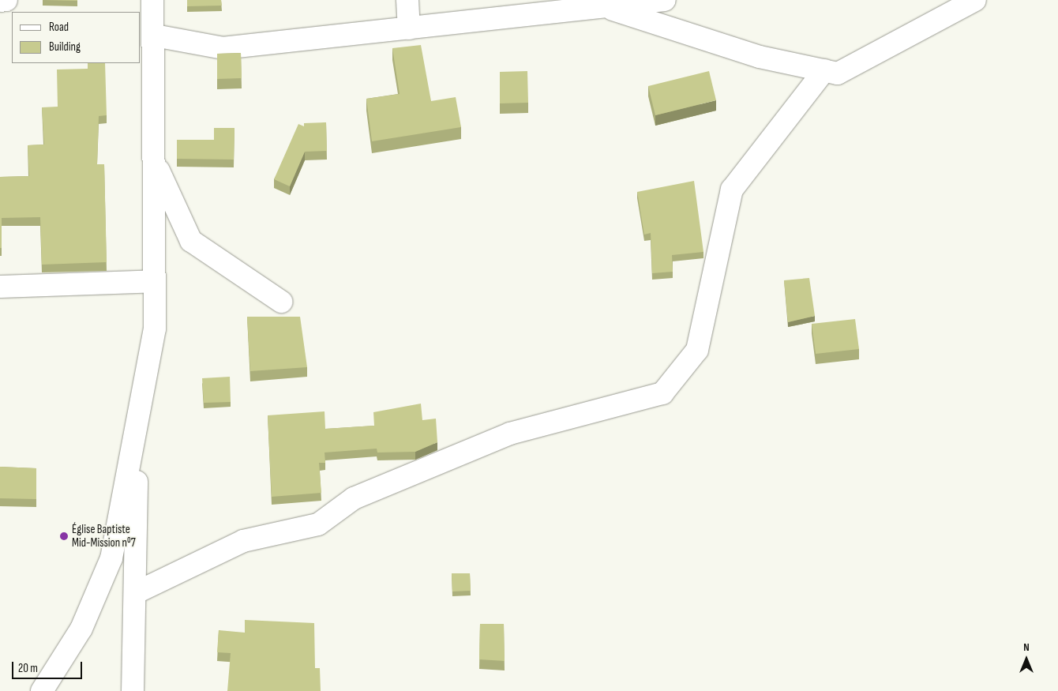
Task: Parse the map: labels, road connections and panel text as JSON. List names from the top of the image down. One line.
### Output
{"places":["Église Baptiste Mid-Mission n⁰7"],"legend":["Road","Building"],"scale_bar":"20 m","north":"top"}
